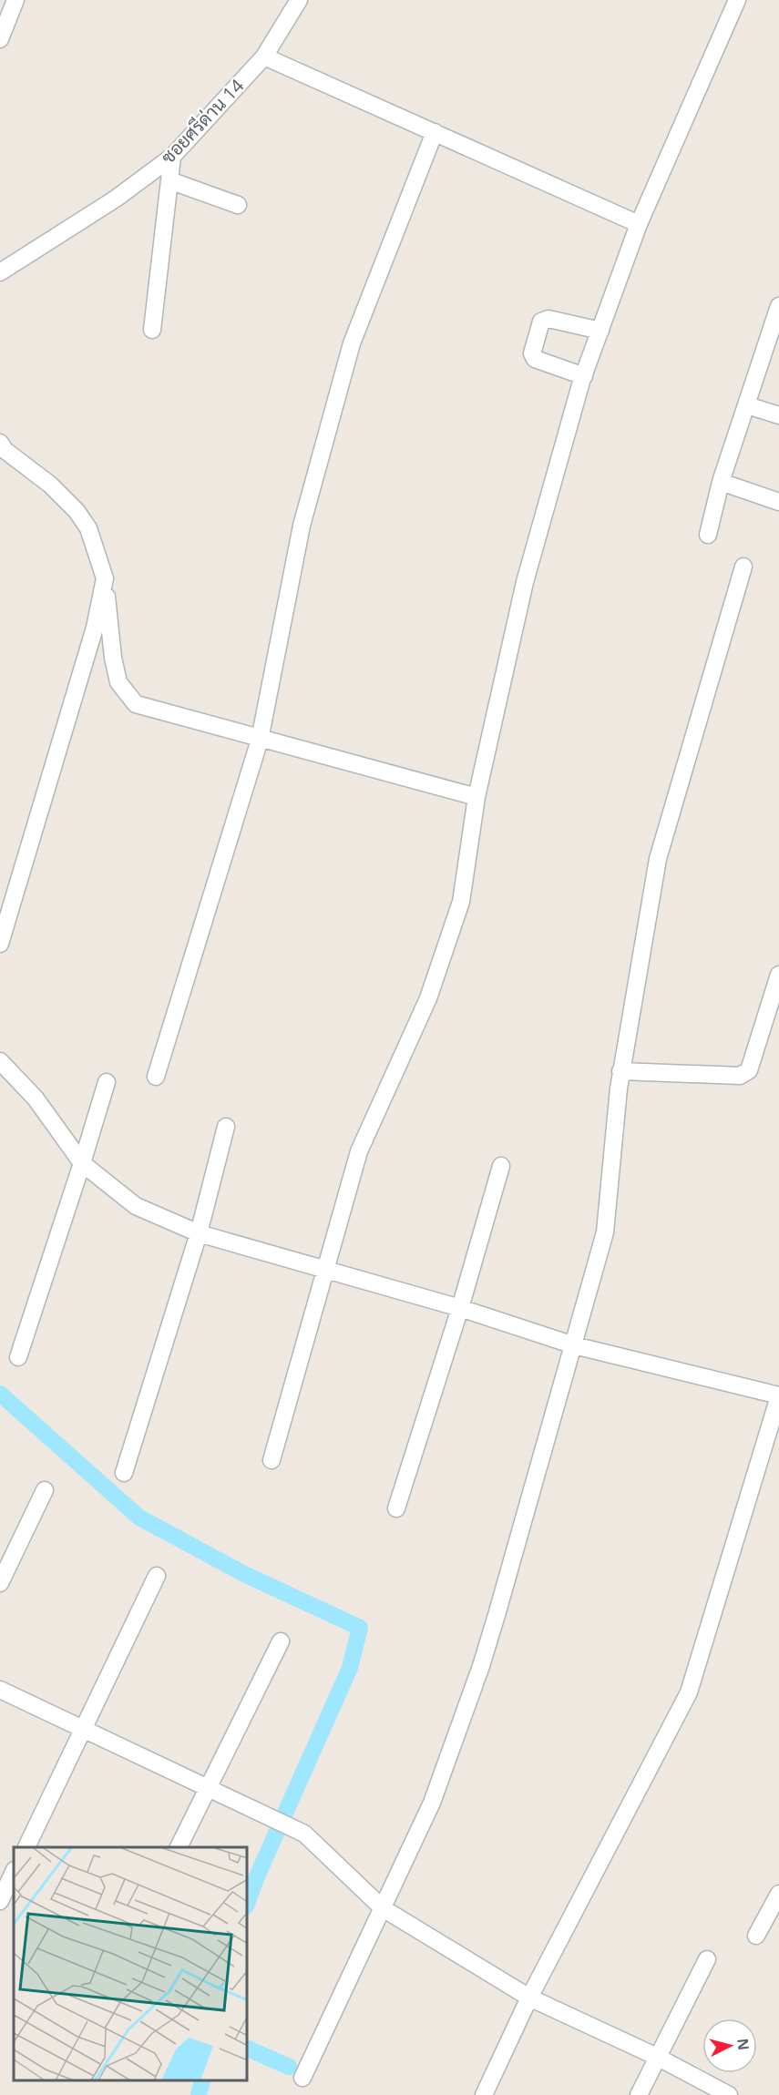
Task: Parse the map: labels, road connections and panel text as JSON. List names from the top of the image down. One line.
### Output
{"streets":{"street":["ซอยศรีด่าน 14"]},"north":"right"}
